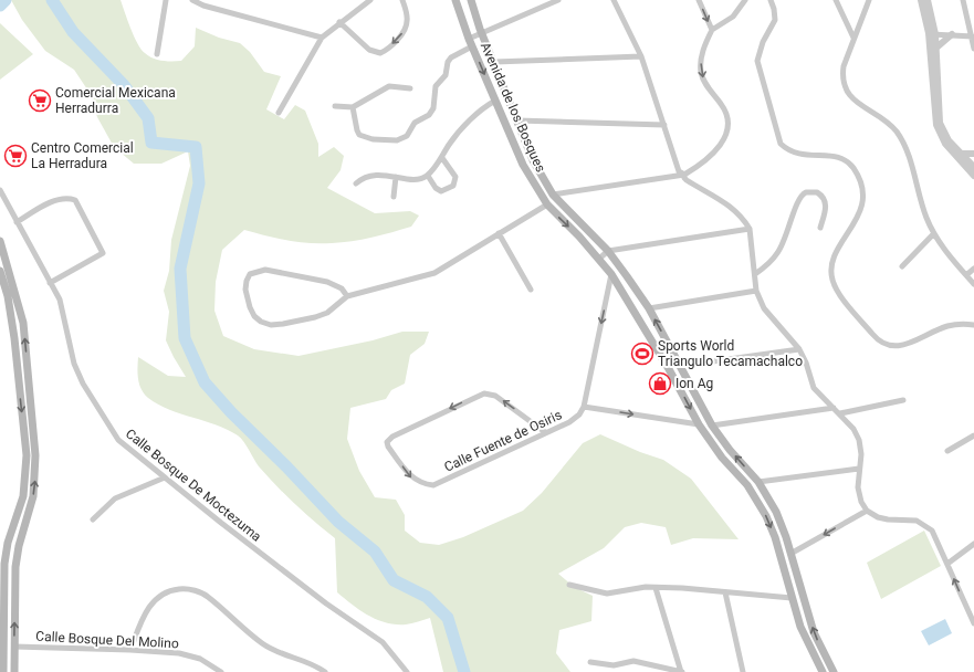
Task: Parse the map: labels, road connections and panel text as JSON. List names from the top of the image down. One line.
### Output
{"streets":{"main road":["Avenida de los Bosques"],"street":["Calle Fuente de Osiris","Calle Bosque De Moctezuma","Calle Bosque Del Molino"]},"places":{"supermarket":["Comercial Mexicana Herradurra","Centro Comercial La Herradura"],"sports":["Sports World Triangulo Tecamachalco"],"shop":["Ion Ag"]}}
